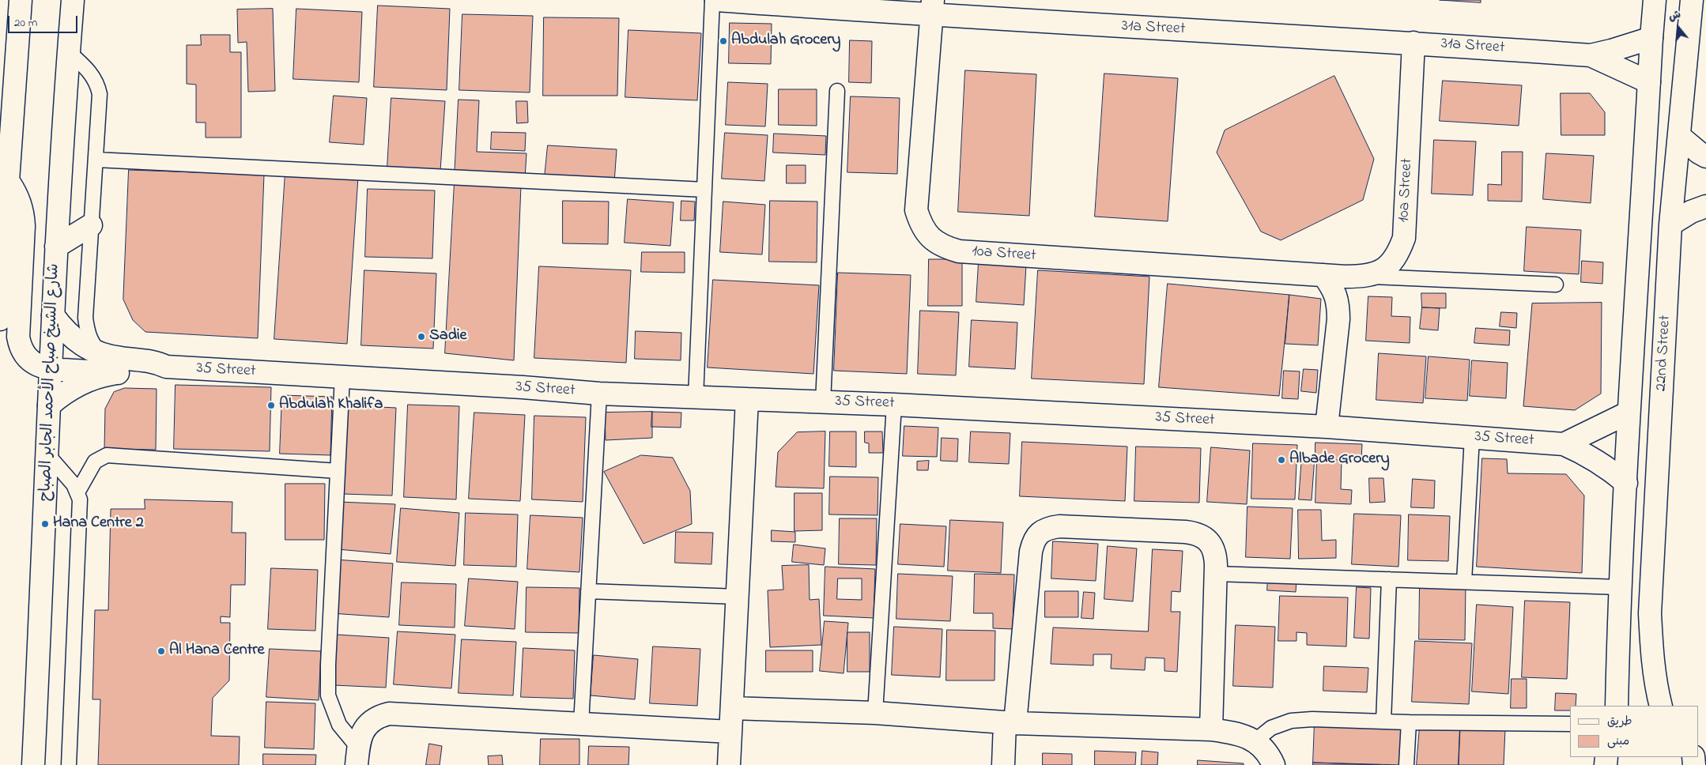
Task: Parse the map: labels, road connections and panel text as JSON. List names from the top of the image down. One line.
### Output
{"streets":{"street":["31a Street","10a Street","22nd Street","35 Street","شارع الشيخ صباح الأحمد الجابر الصباح"]},"crossings":[["31a Street","10a Street"],["31a Street","22nd Street"],["22nd Street","35 Street"],["35 Street","شارع الشيخ صباح الأحمد الجابر الصباح"]],"places":["Abdulah Grocery","Sadie","Abdulah Khalifa","Albade Grocery","Hana Centre 2","Al Hana Centre"],"legend":["طريق","مبنى"],"scale_bar":"20 m","north":"top"}
